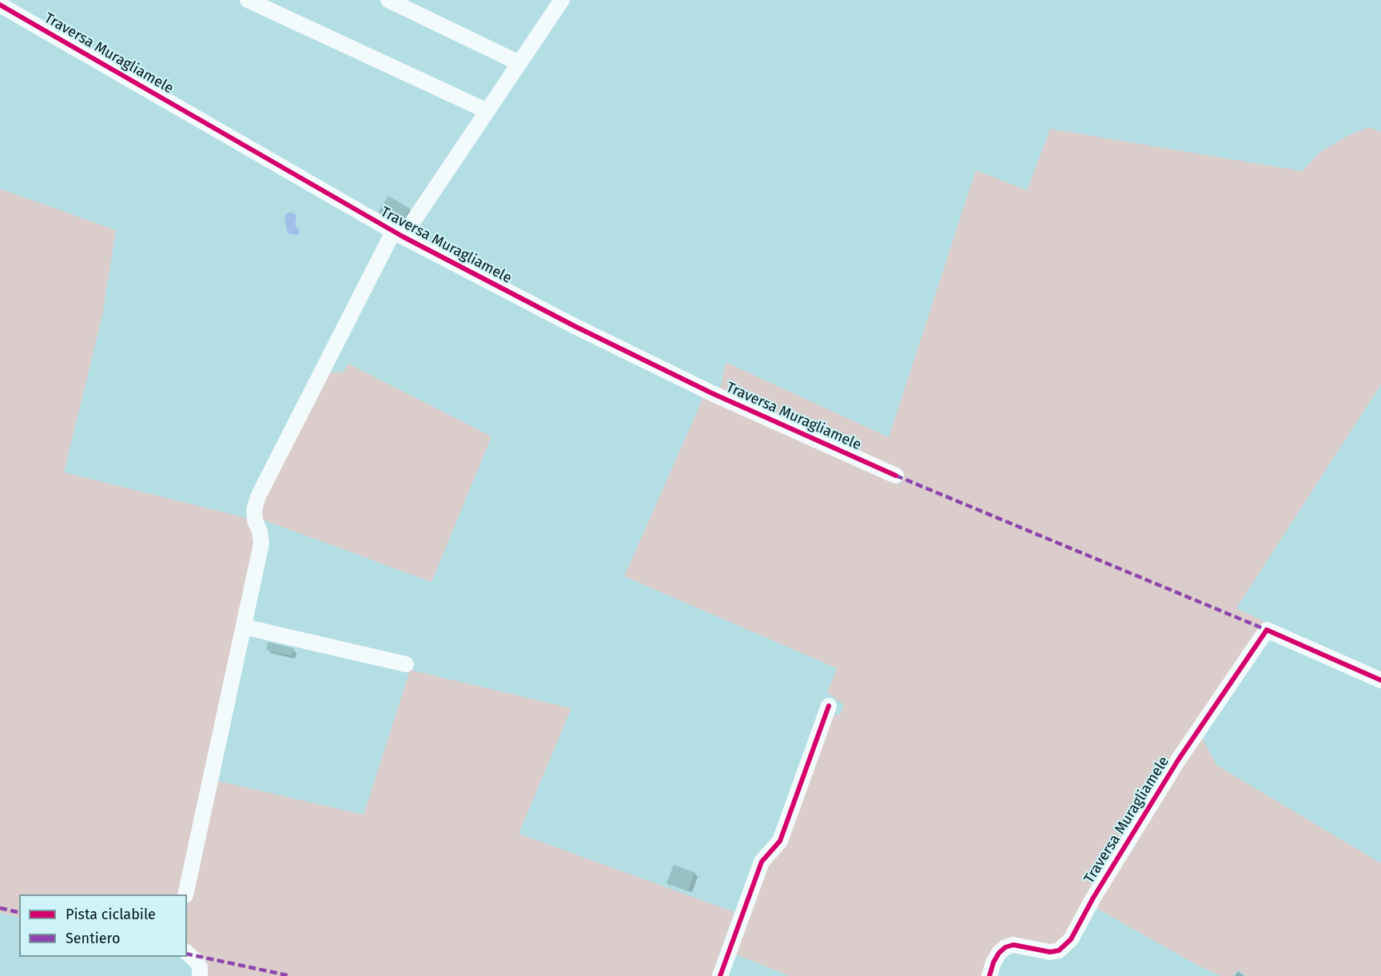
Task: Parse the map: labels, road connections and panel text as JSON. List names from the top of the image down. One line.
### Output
{"streets":{"street":["Traversa Muragliamele"]},"legend":["Pista ciclabile","Sentiero"]}
